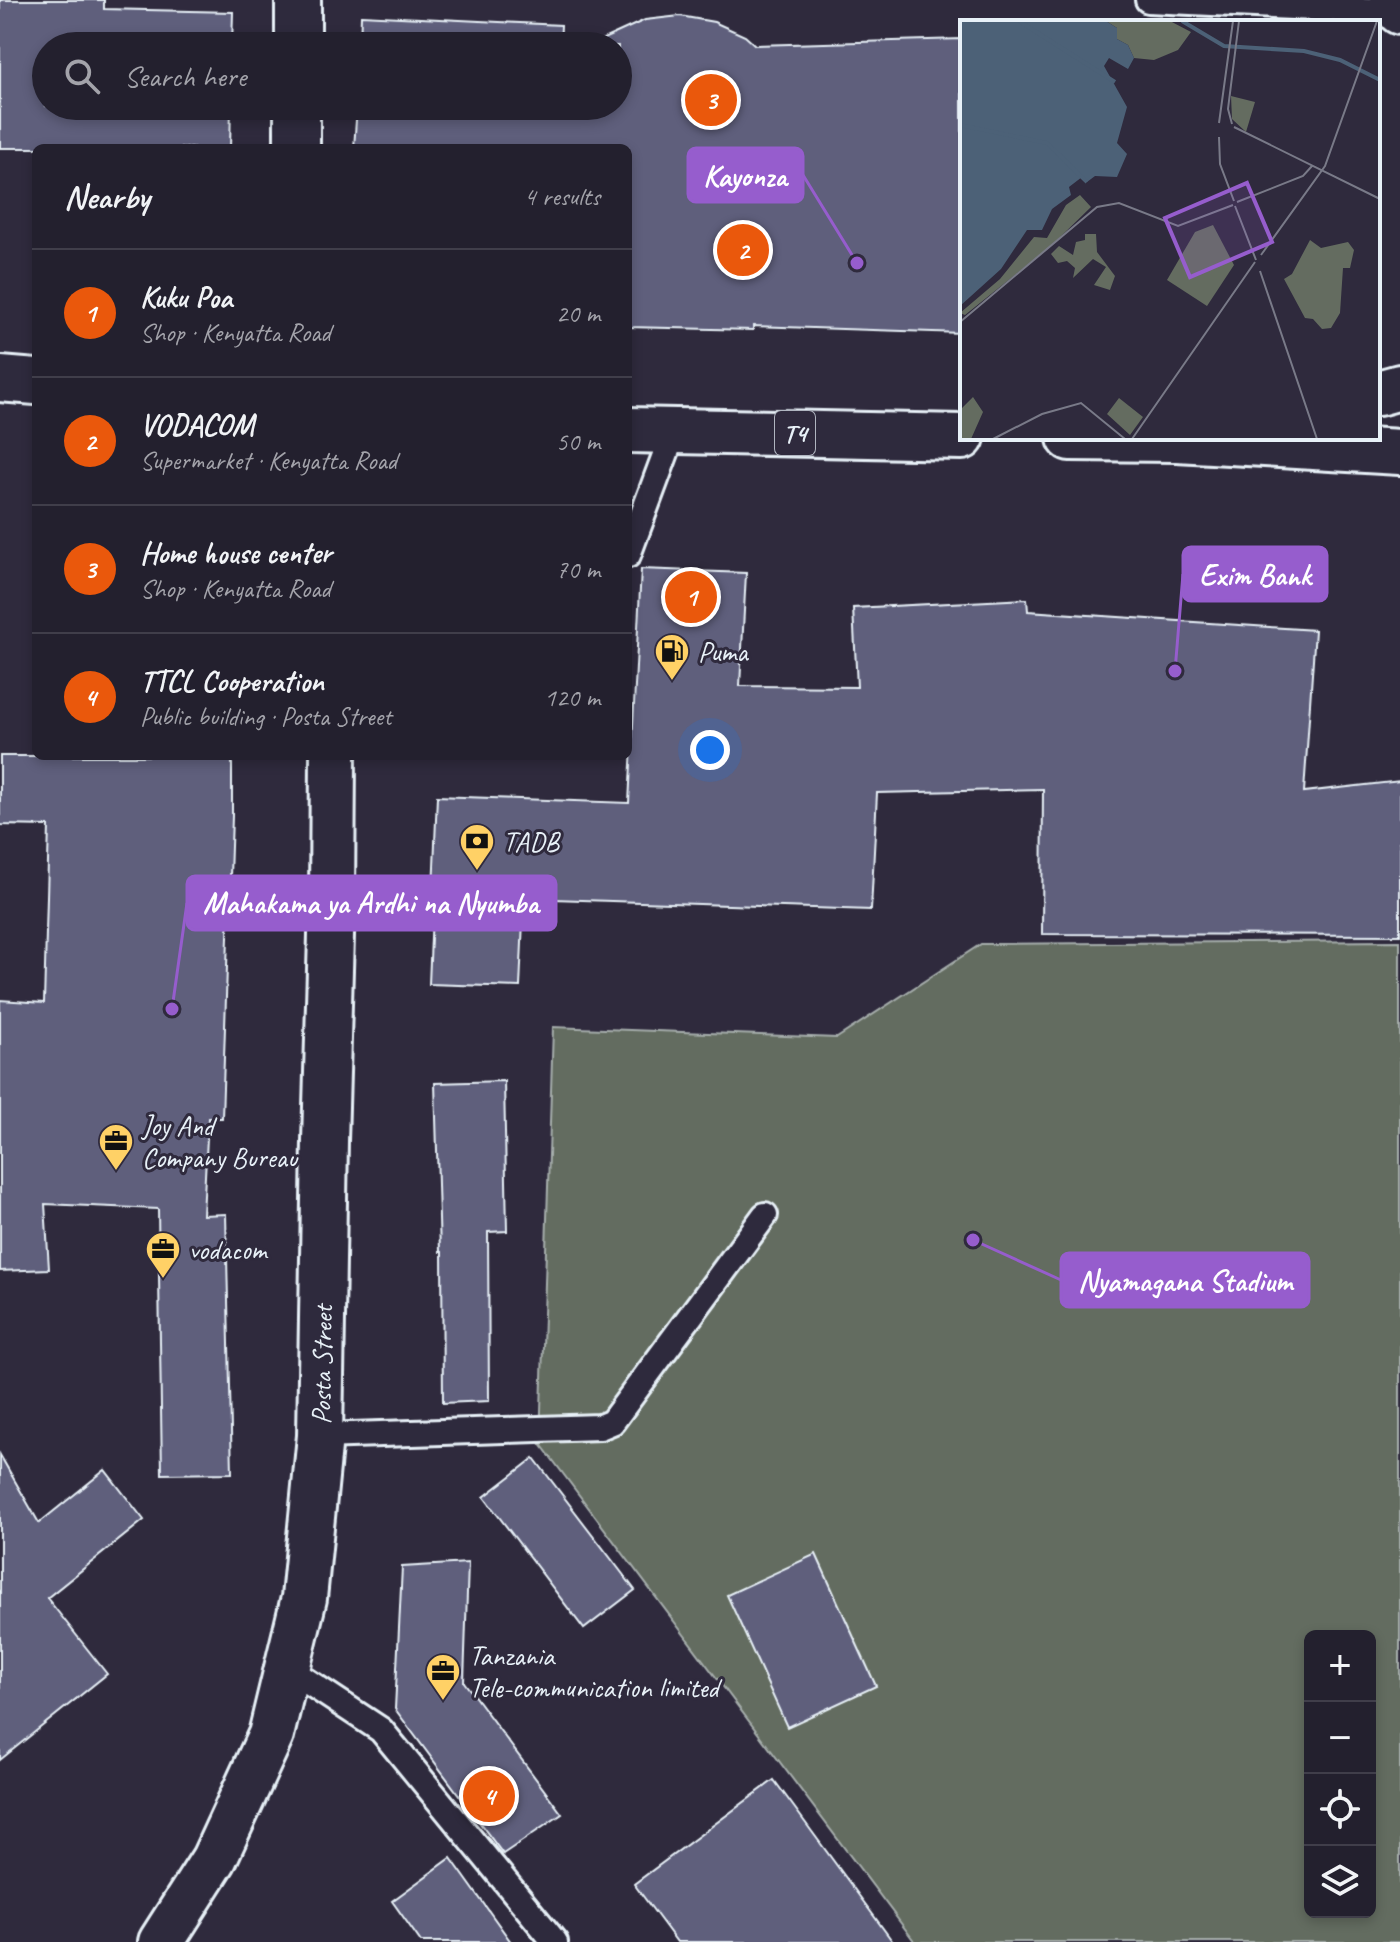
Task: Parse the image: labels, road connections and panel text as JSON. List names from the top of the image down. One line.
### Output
{"streets":{"main road":["T4","Posta Street"]},"places":{"other":["Kayonza","Exim Bank","Mahakama ya Ardhi na Nyumba","Nyamagana Stadium"],"fuel station":["Puma"],"bank":["TADB"],"office":["Joy And Company Bureau","vodacom","Tanzania Tele-communication limited"]},"page":{"search":"Search here","pins":["3","2","1","4"],"heading":["Nearby","4 results"],"list":[{"mark":"1","name":"Kuku Poa","note":"Shop · Kenyatta Road","value":"20 m"},{"mark":"2","name":"VODACOM","note":"Supermarket · Kenyatta Road","value":"50 m"},{"mark":"3","name":"Home house center","note":"Shop · Kenyatta Road","value":"70 m"},{"mark":"4","name":"TTCL Cooperation","note":"Public building · Posta Street","value":"120 m"}],"map_buttons":["+","−"]}}
